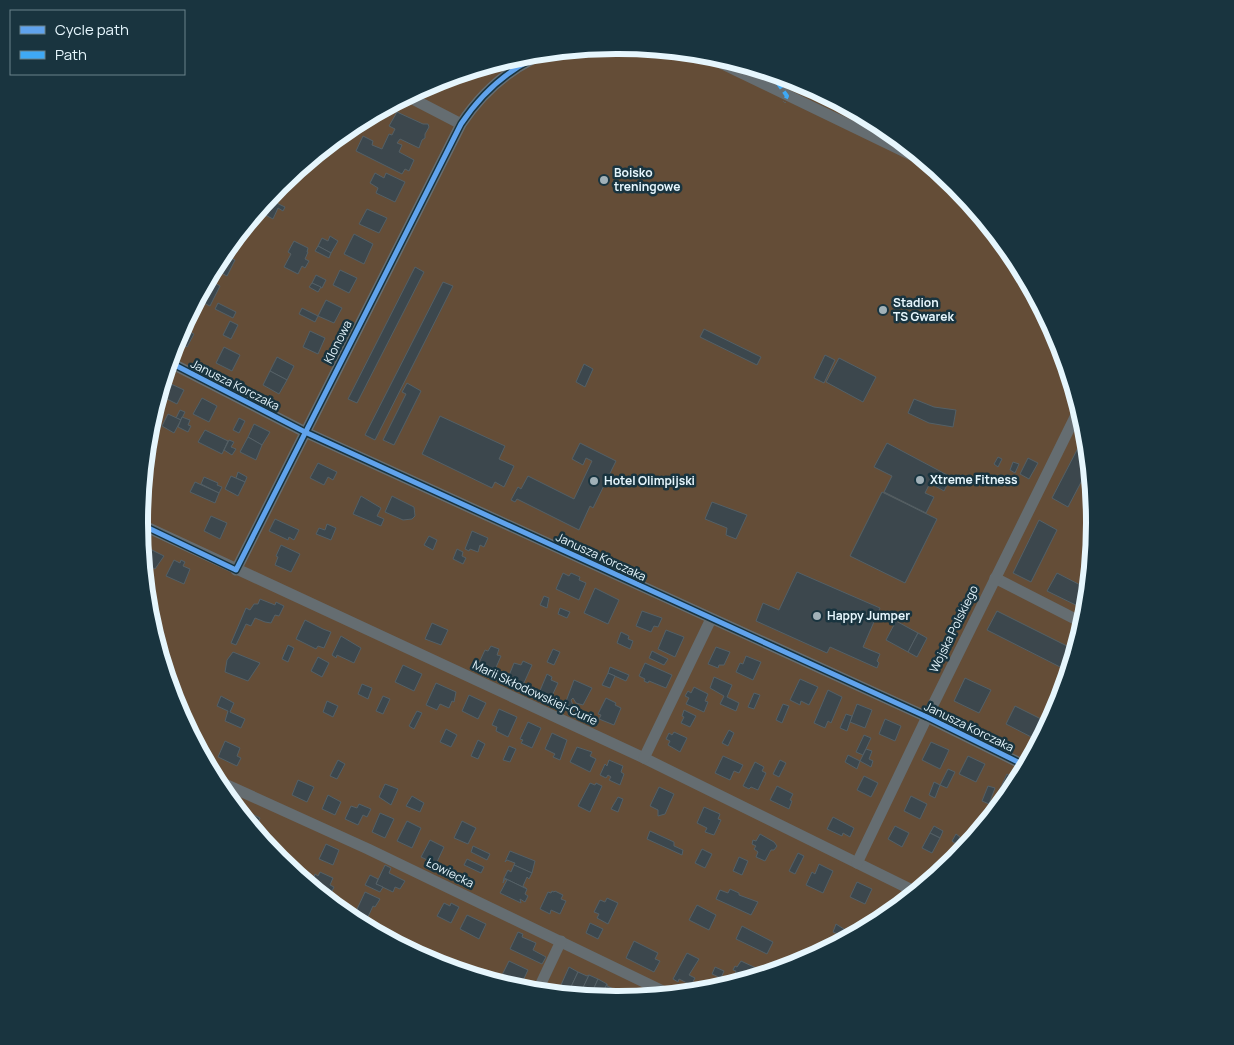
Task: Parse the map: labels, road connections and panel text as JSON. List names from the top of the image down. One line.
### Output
{"streets":{"street":["Klonowa","Janusza Korczaka","Wojska Polskiego","Marii Skłodowskiej-Curie","Łowiecka"]},"crossings":[["Klonowa","Janusza Korczaka"],["Klonowa","Marii Skłodowskiej-Curie"],["Janusza Korczaka","Wojska Polskiego"],["Wojska Polskiego","Marii Skłodowskiej-Curie"]],"places":["Boisko treningowe","Stadion TS Gwarek","Xtreme Fitness","Hotel Olimpijski","Happy Jumper"],"legend":["Cycle path","Path"]}
